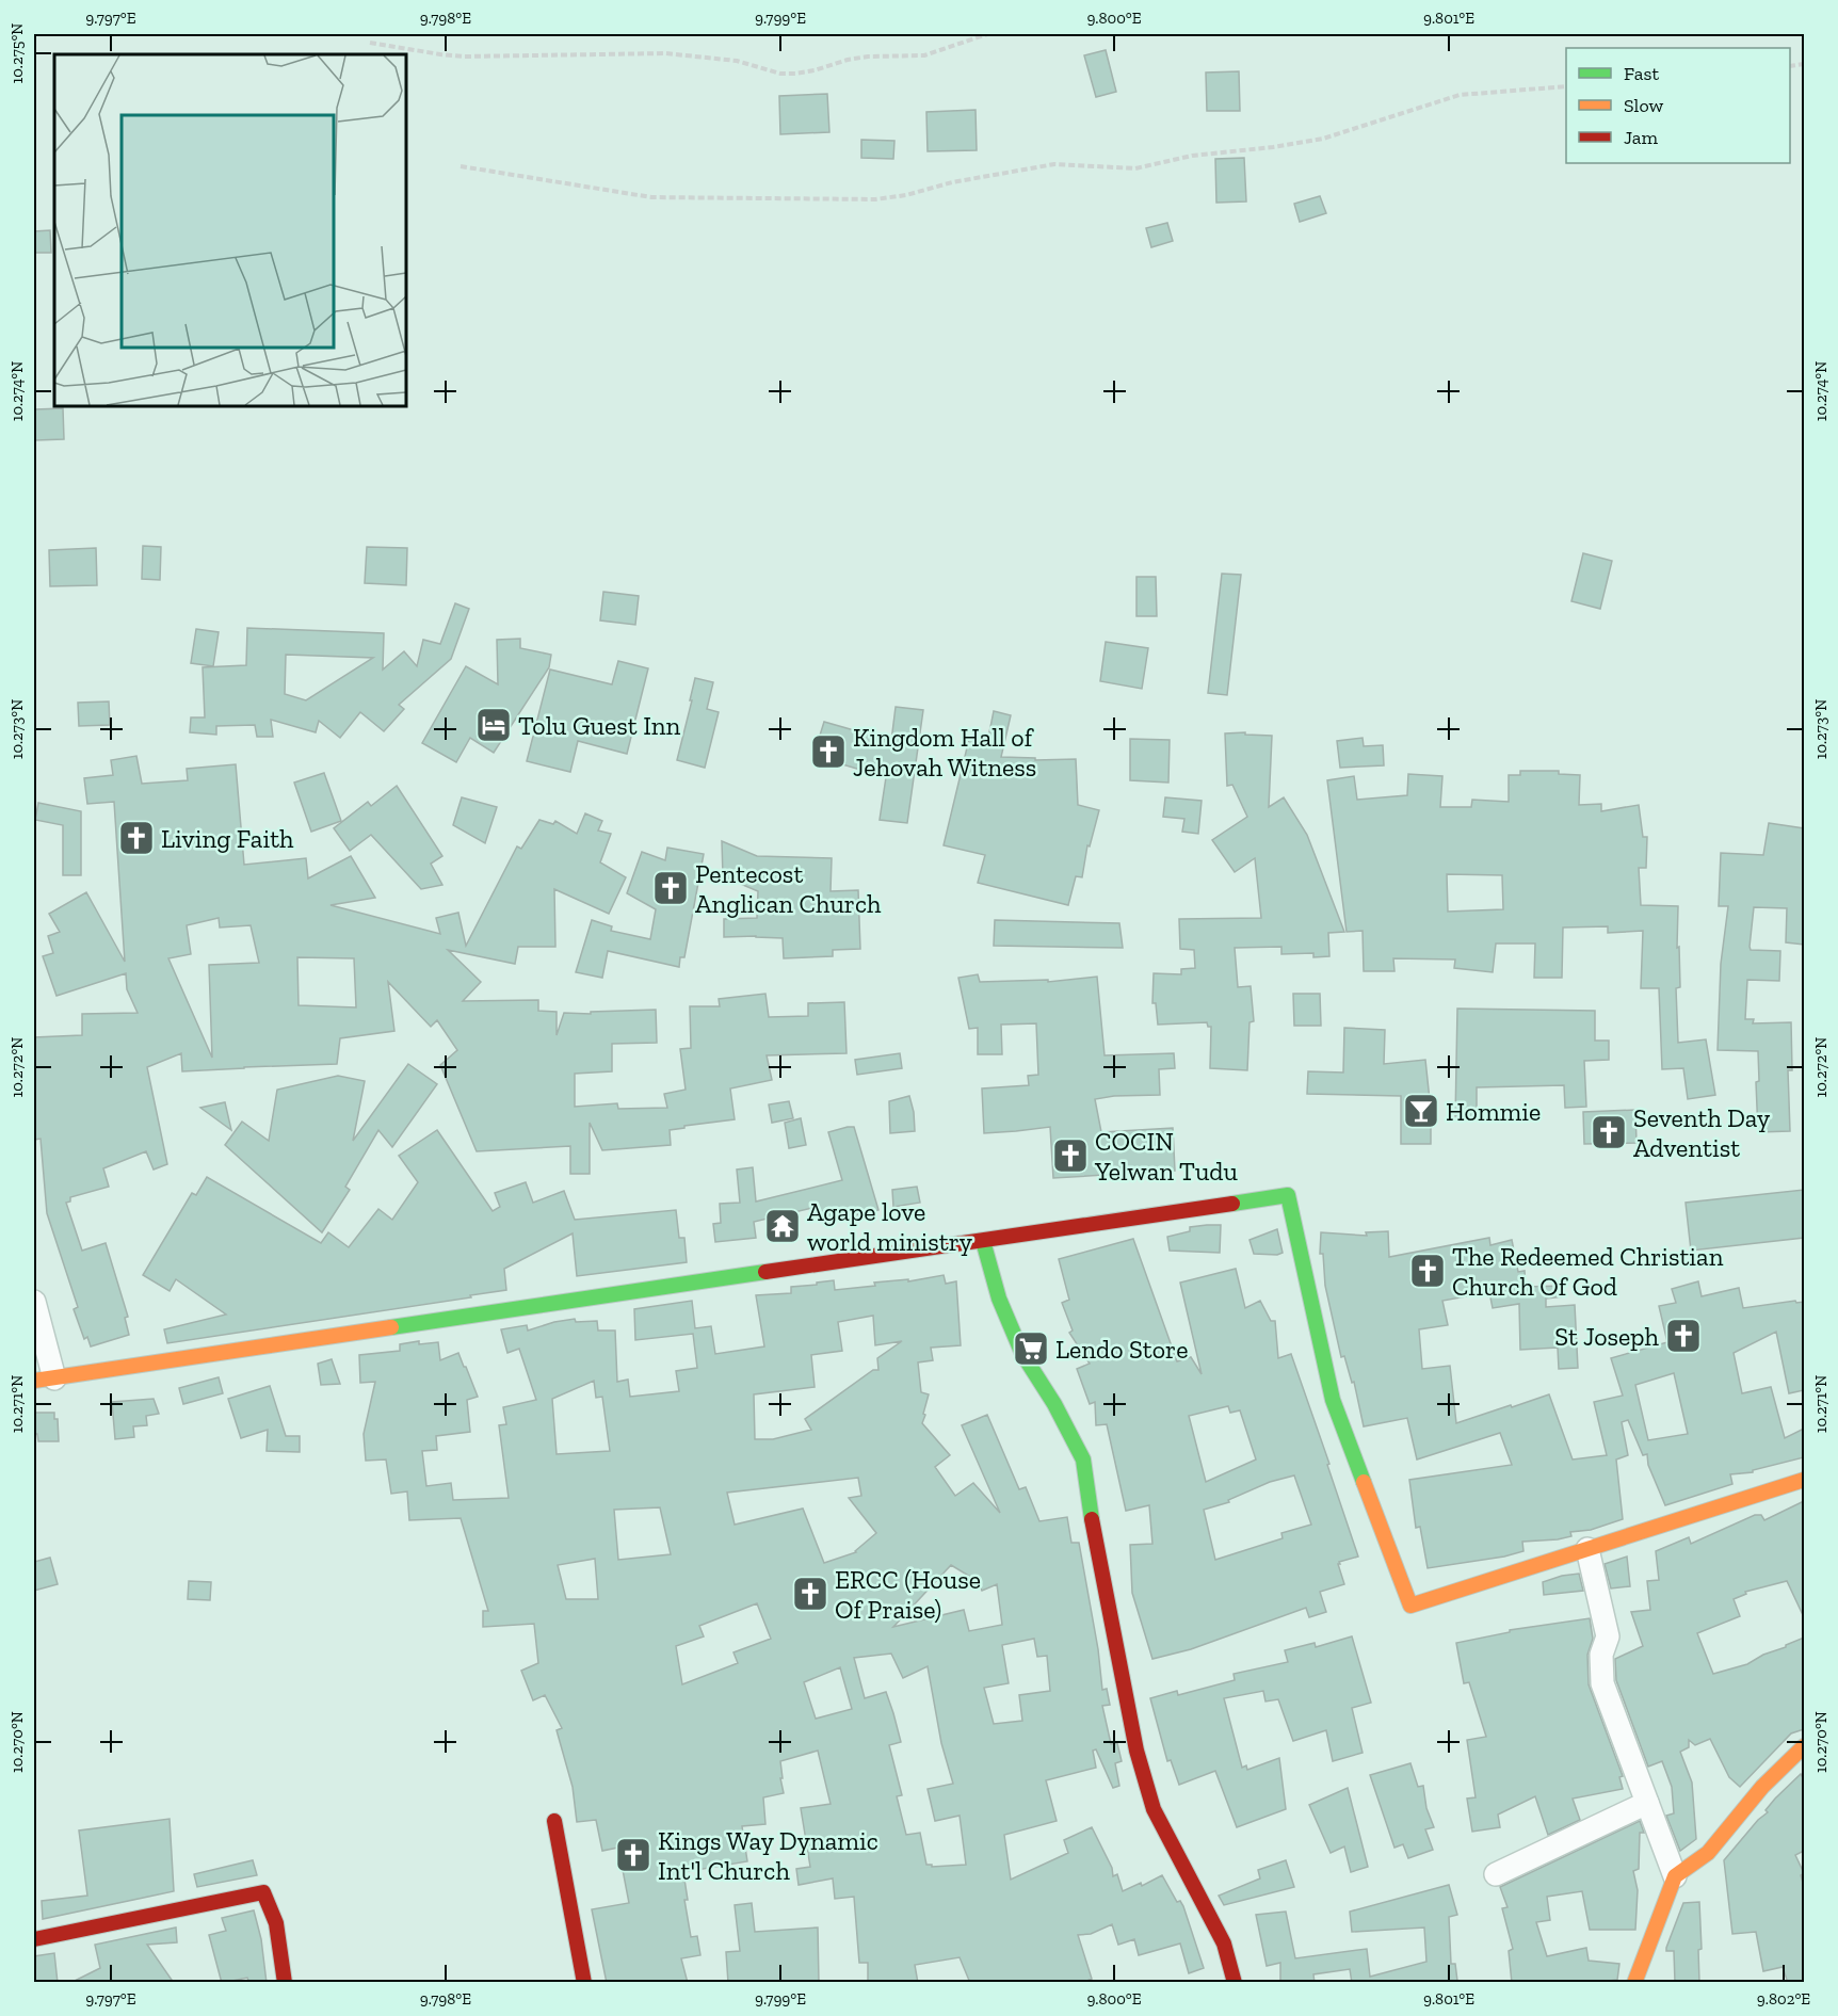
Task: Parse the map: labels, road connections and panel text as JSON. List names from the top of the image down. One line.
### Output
{"places":{"hotel":["Tolu Guest Inn"],"church":["Kingdom Hall of Jehovah Witness","Living Faith","Pentecost Anglican Church","Seventh Day Adventist","COCIN Yelwan Tudu","The Redeemed Christian Church Of God","St Joseph","ERCC (House Of Praise)","Kings Way Dynamic Int'l Church"],"bar":["Hommie"],"temple":["Agape love world ministry"],"supermarket":["Lendo Store"]},"legend":["Fast","Slow","Jam"],"coordinates":["9.797°E","9.798°E","9.799°E","9.800°E","9.801°E","10.275°N","10.274°N","10.273°N","10.272°N","10.271°N","10.270°N","9.802°E"]}
